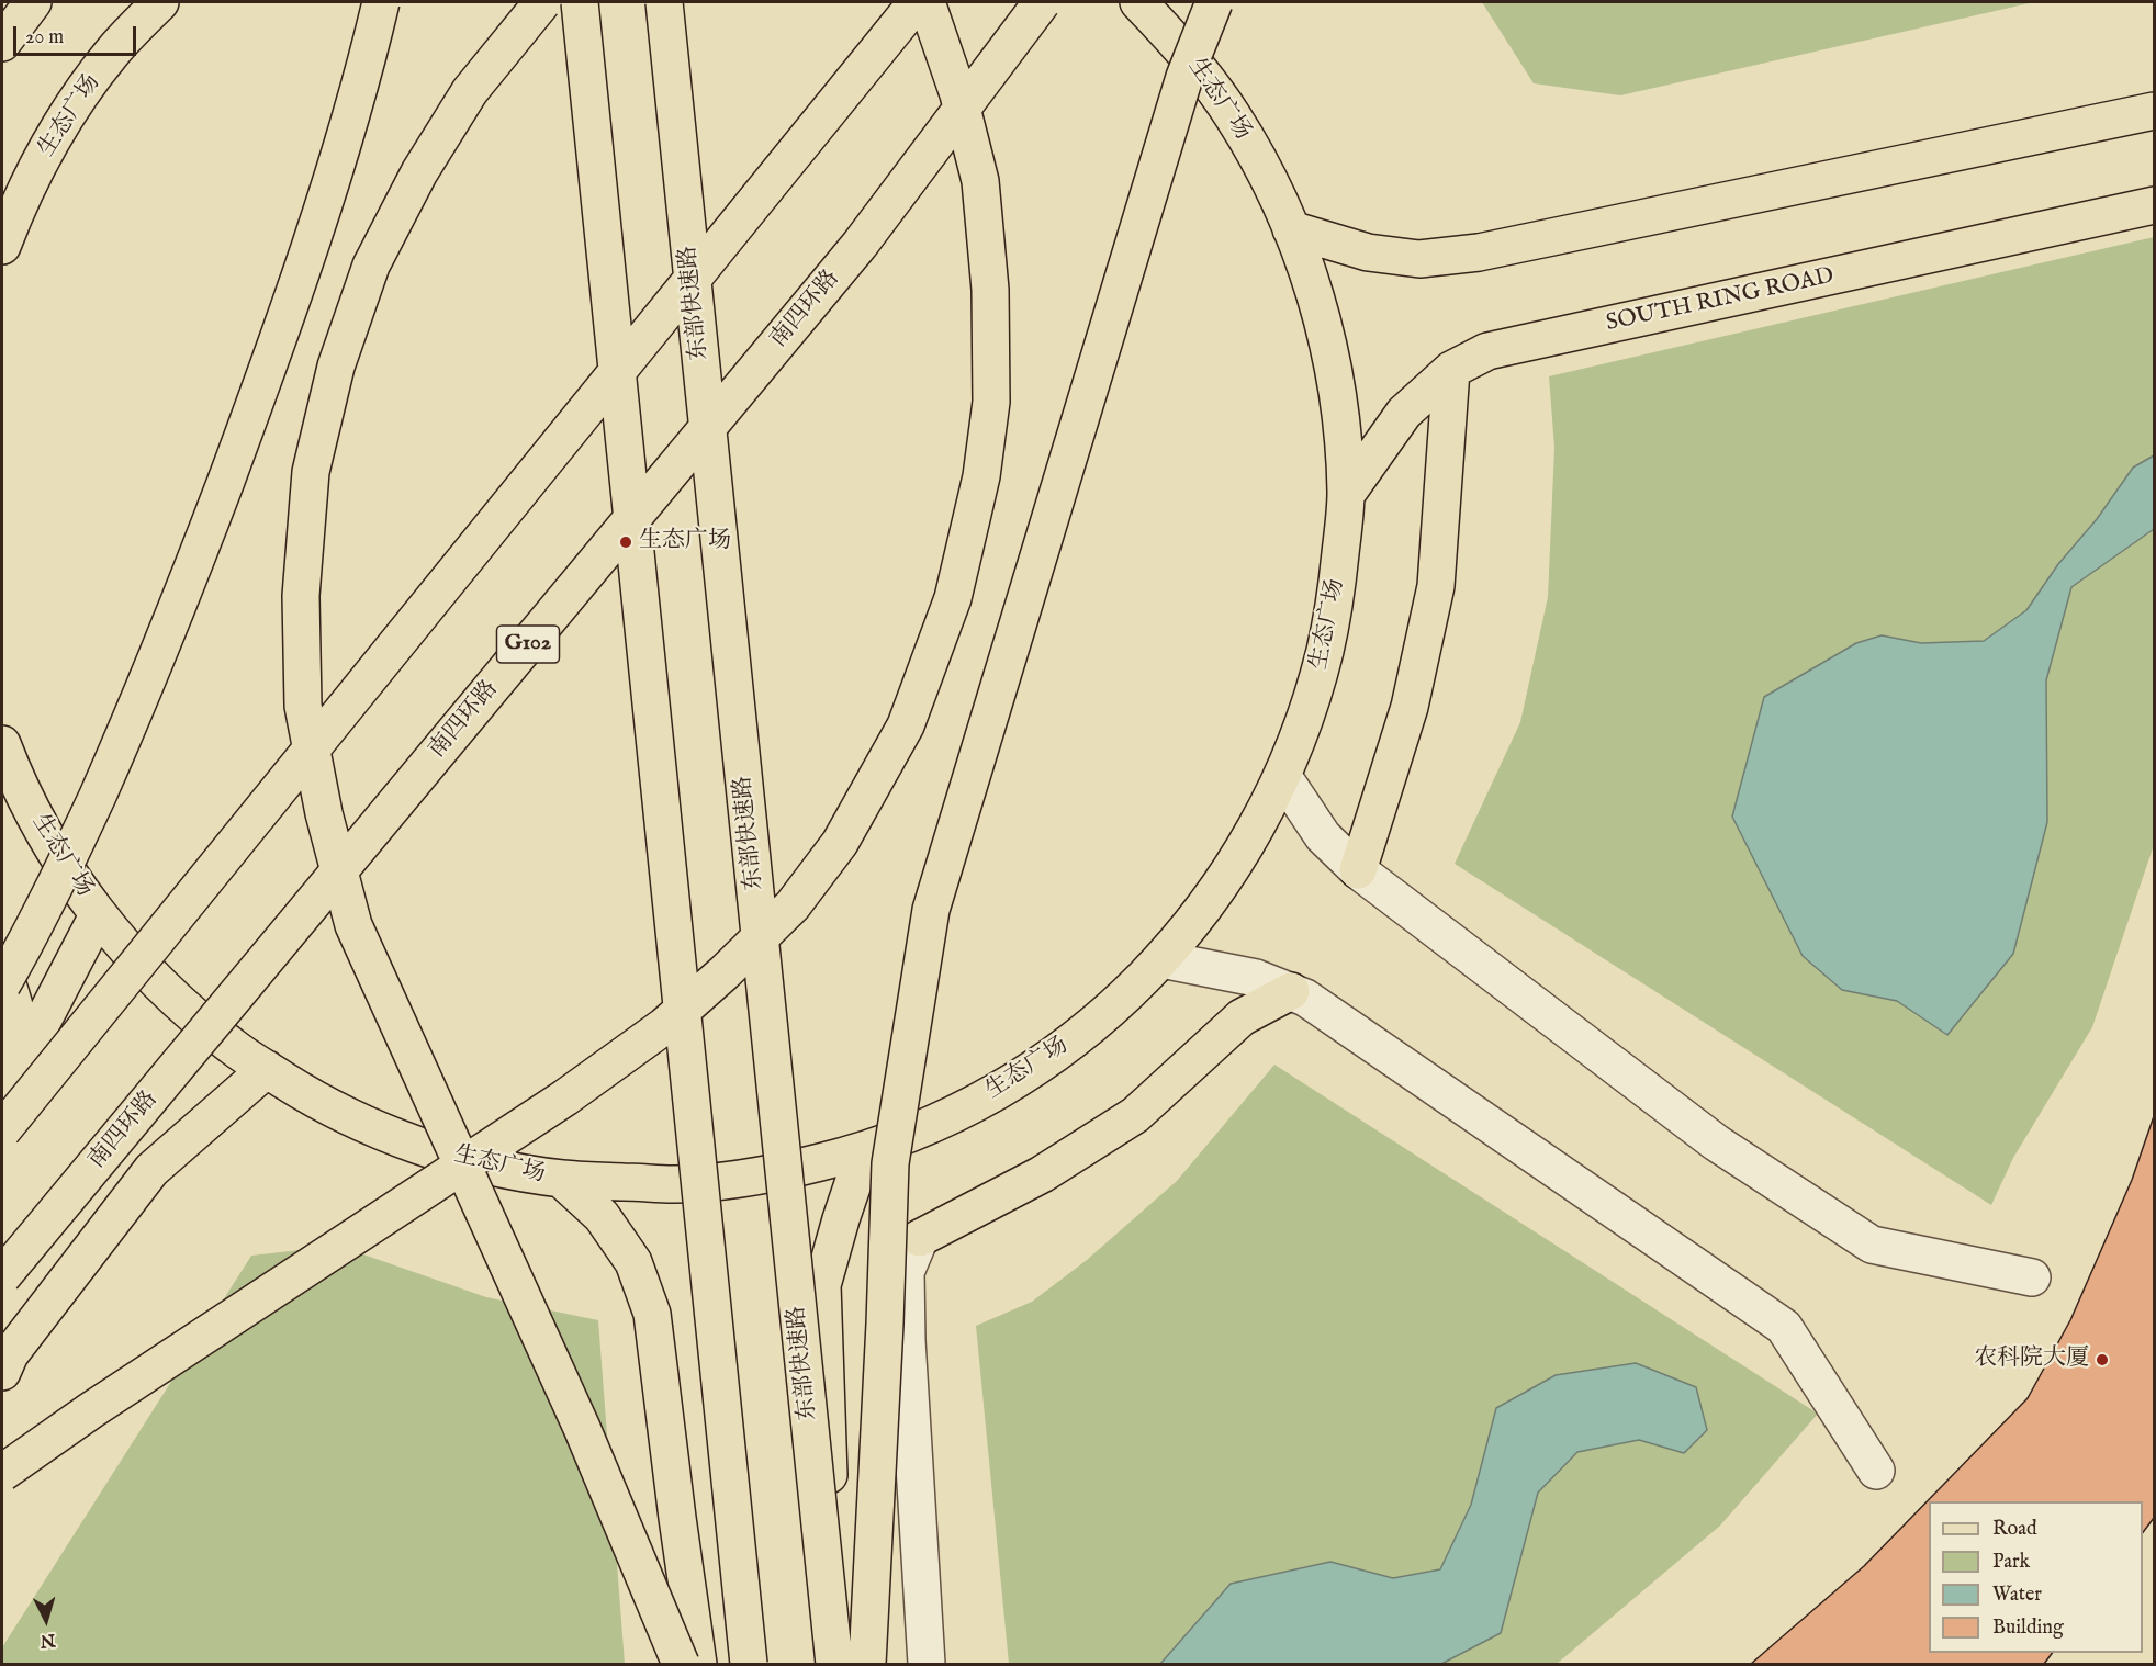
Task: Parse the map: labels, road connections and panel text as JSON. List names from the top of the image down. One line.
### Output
{"streets":{"main road":["生态广场","SOUTH RING ROAD","东部快速路","南四环路","G102"]},"crossings":[["生态广场","SOUTH RING ROAD"]],"places":["生态广场","农科院大厦"],"legend":["Road","Park","Water","Building"],"scale_bar":"20 m","north":"bottom"}
